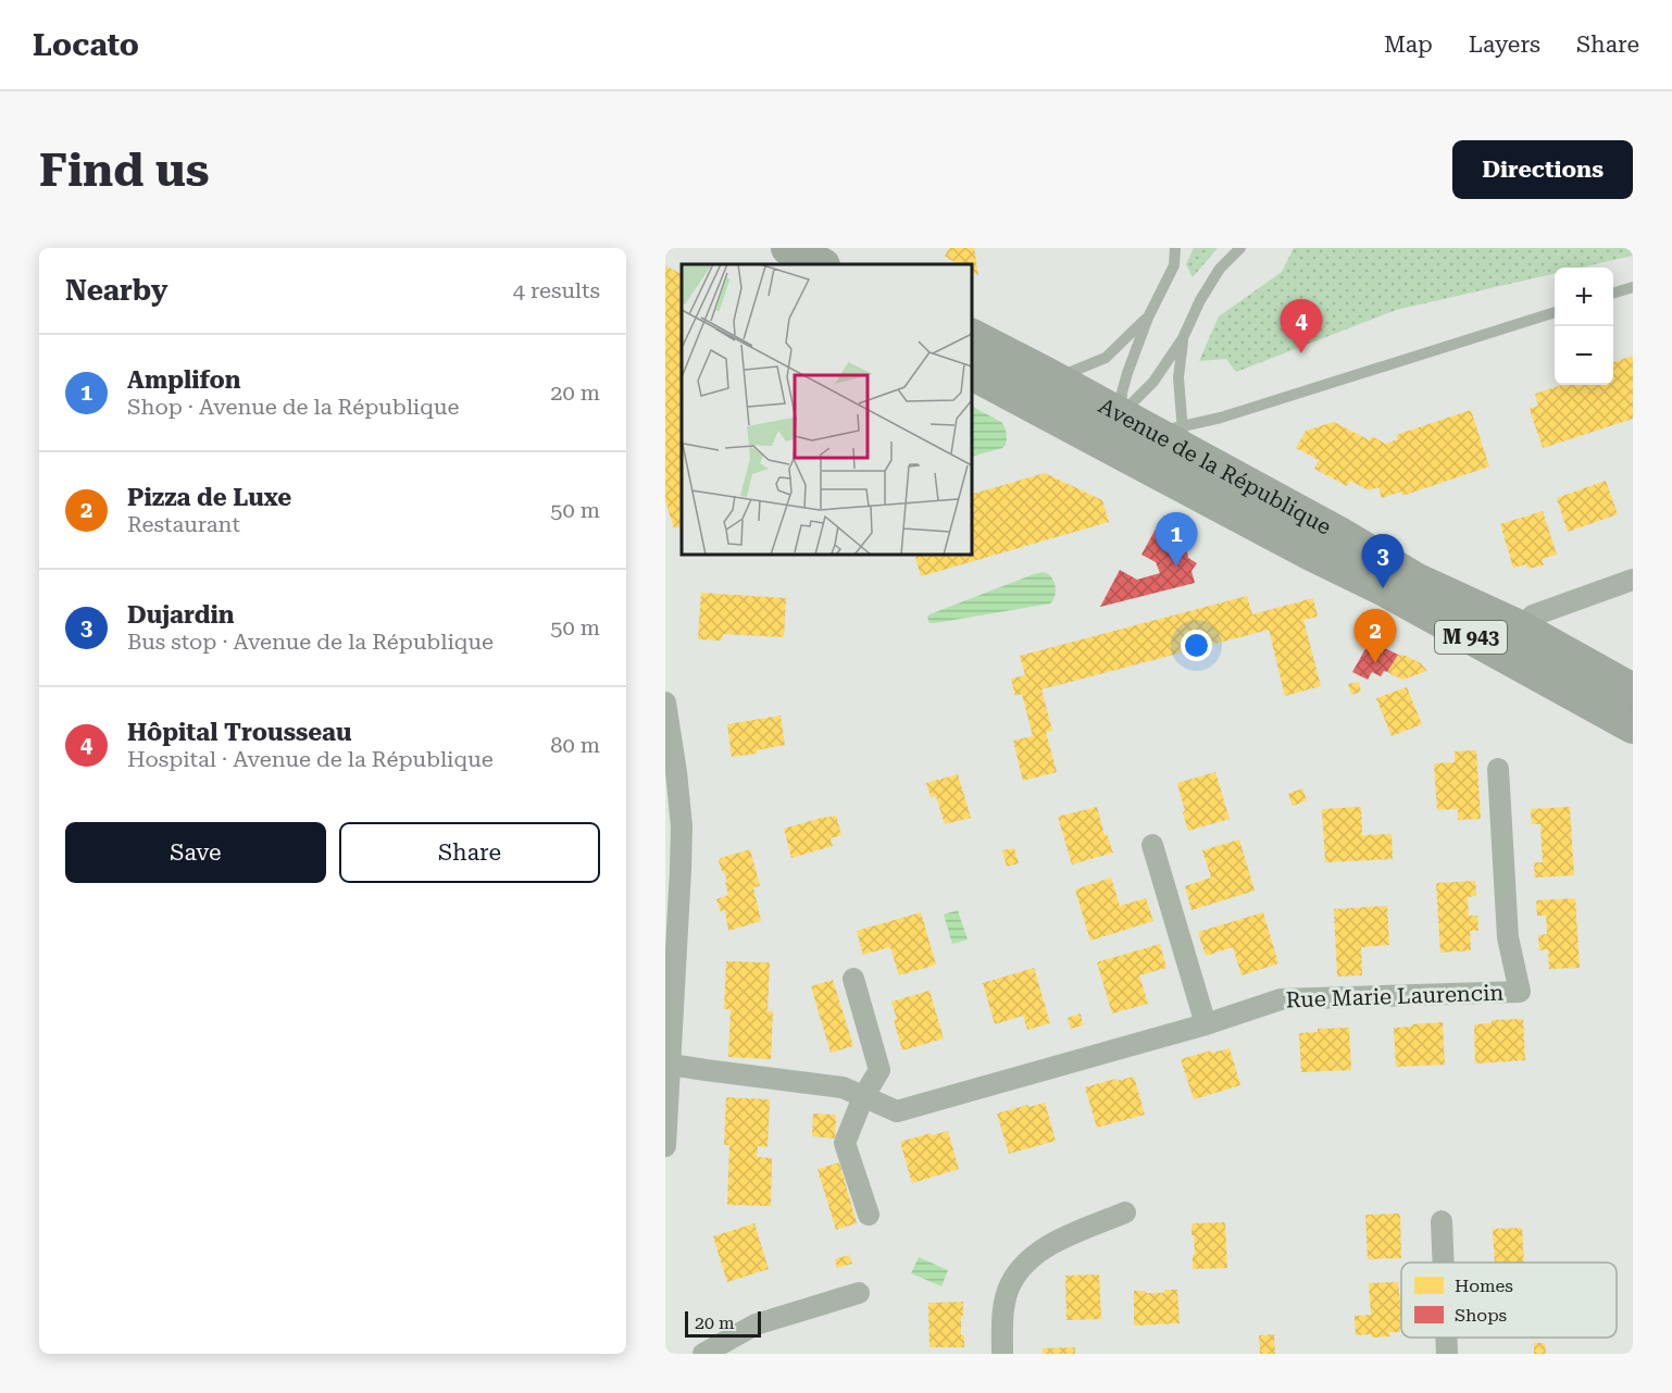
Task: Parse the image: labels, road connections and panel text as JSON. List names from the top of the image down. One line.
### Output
{"streets":{"main road":["Avenue de la République","M 943"],"street":["Rue Marie Laurencin"]},"legend":["Homes","Shops"],"scale_bar":"20 m","page":{"header":"Locato","nav":["Map","Layers","Share"],"buttons":["Directions",["Save","Share"]],"title":"Find us","heading":["Nearby","4 results"],"map_buttons":["+","−"],"pins":["4","1","3","2"],"list":[{"mark":"1","name":"Amplifon","note":"Shop · Avenue de la République","value":"20 m"},{"mark":"2","name":"Pizza de Luxe","note":"Restaurant","value":"50 m"},{"mark":"3","name":"Dujardin","note":"Bus stop · Avenue de la République","value":"50 m"},{"mark":"4","name":"Hôpital Trousseau","note":"Hospital · Avenue de la République","value":"80 m"}],"scale":"20 m"}}
